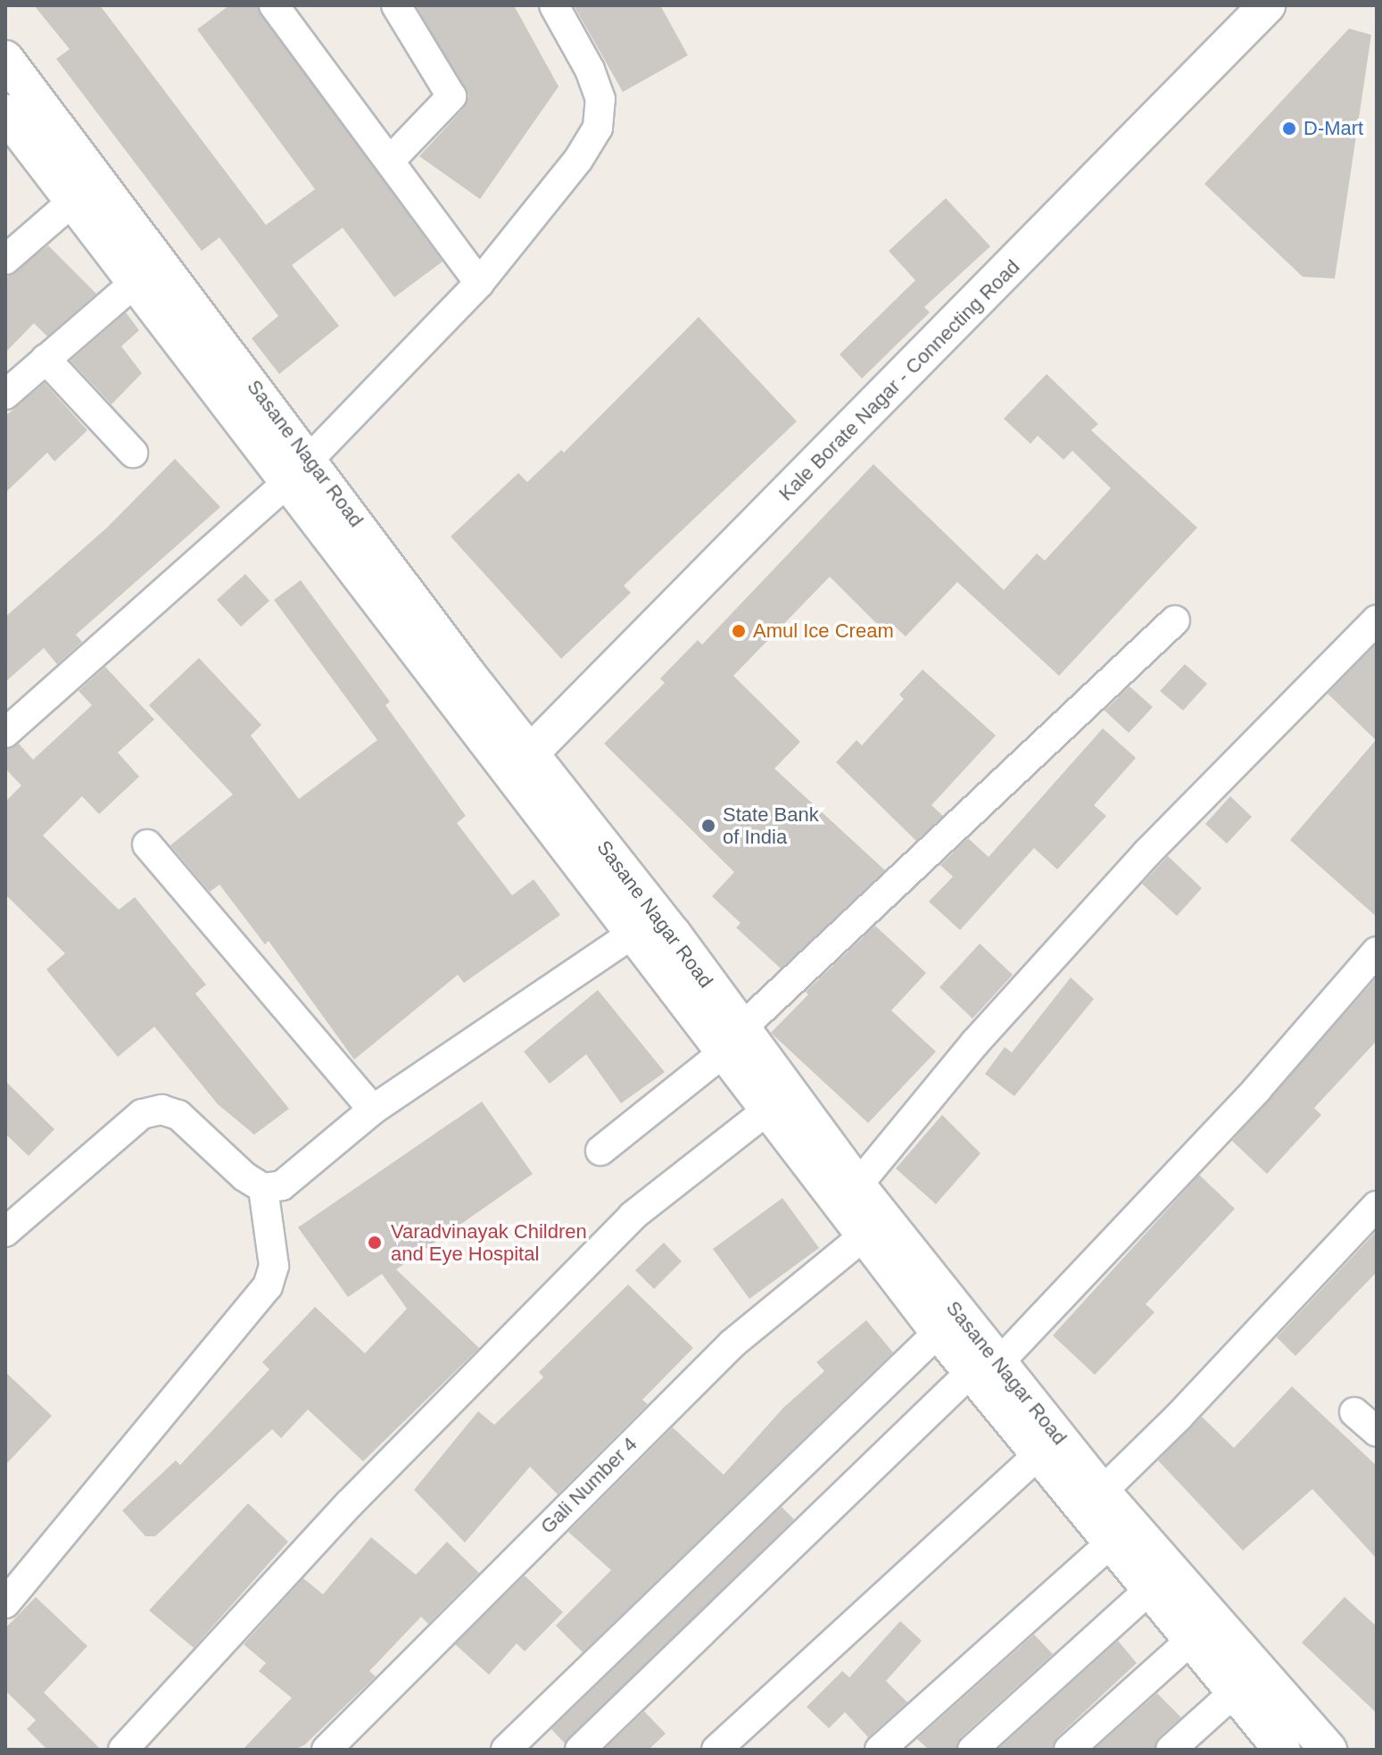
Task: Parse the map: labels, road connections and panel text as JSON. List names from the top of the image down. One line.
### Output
{"streets":{"street":["Kale Borate Nagar - Connecting Road","Sasane Nagar Road","Gali Number 4"]},"crossings":[["Kale Borate Nagar - Connecting Road","Sasane Nagar Road"],["Sasane Nagar Road","Gali Number 4"]],"places":["D-Mart","Amul Ice Cream","State Bank of India","Varadvinayak Children and Eye Hospital"]}
